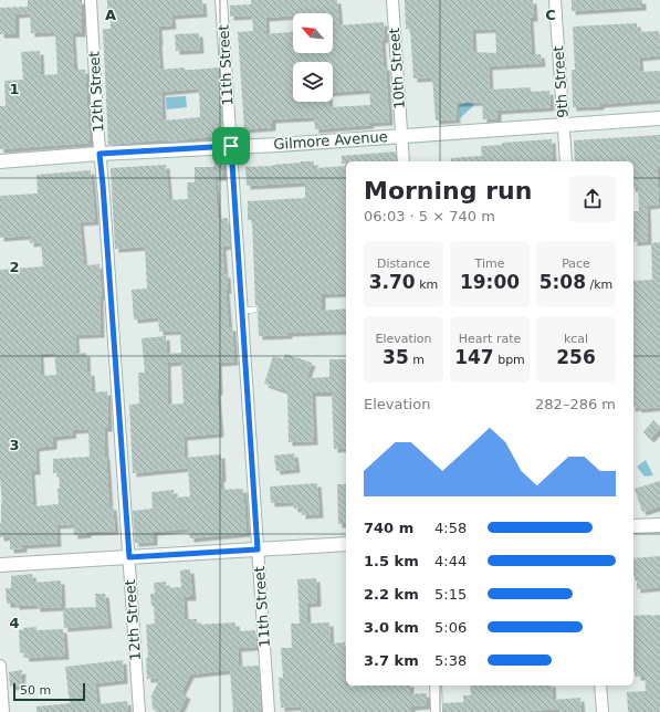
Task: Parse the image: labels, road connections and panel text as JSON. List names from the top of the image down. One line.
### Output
{"streets":{"main road":["Gilmore Avenue"],"street":["11th Street","10th Street","9th Street","12th Street"]},"crossings":[["11th Street","Gilmore Avenue"],["10th Street","Gilmore Avenue"],["9th Street","Gilmore Avenue"],["12th Street","Gilmore Avenue"]],"scale_bar":"50 m","north":"top left","page":{"heading":["Morning run","06:03 · 5 × 740 m"],"stats":[["Distance","3.70 km"],["Time","19:00"],["Pace","5:08 /km"],["Elevation","35 m"],["Heart rate","147 bpm"],["kcal","256"]],"chart":["Elevation","282–286 m"],"list":[{"name":"740 m","note":"4:58"},{"name":"1.5 km","note":"4:44"},{"name":"2.2 km","note":"5:15"},{"name":"3.0 km","note":"5:06"},{"name":"3.7 km","note":"5:38"}],"scale":"50 m"},"grid":{"columns":["A","C"],"rows":["1","2","3","4"]}}
